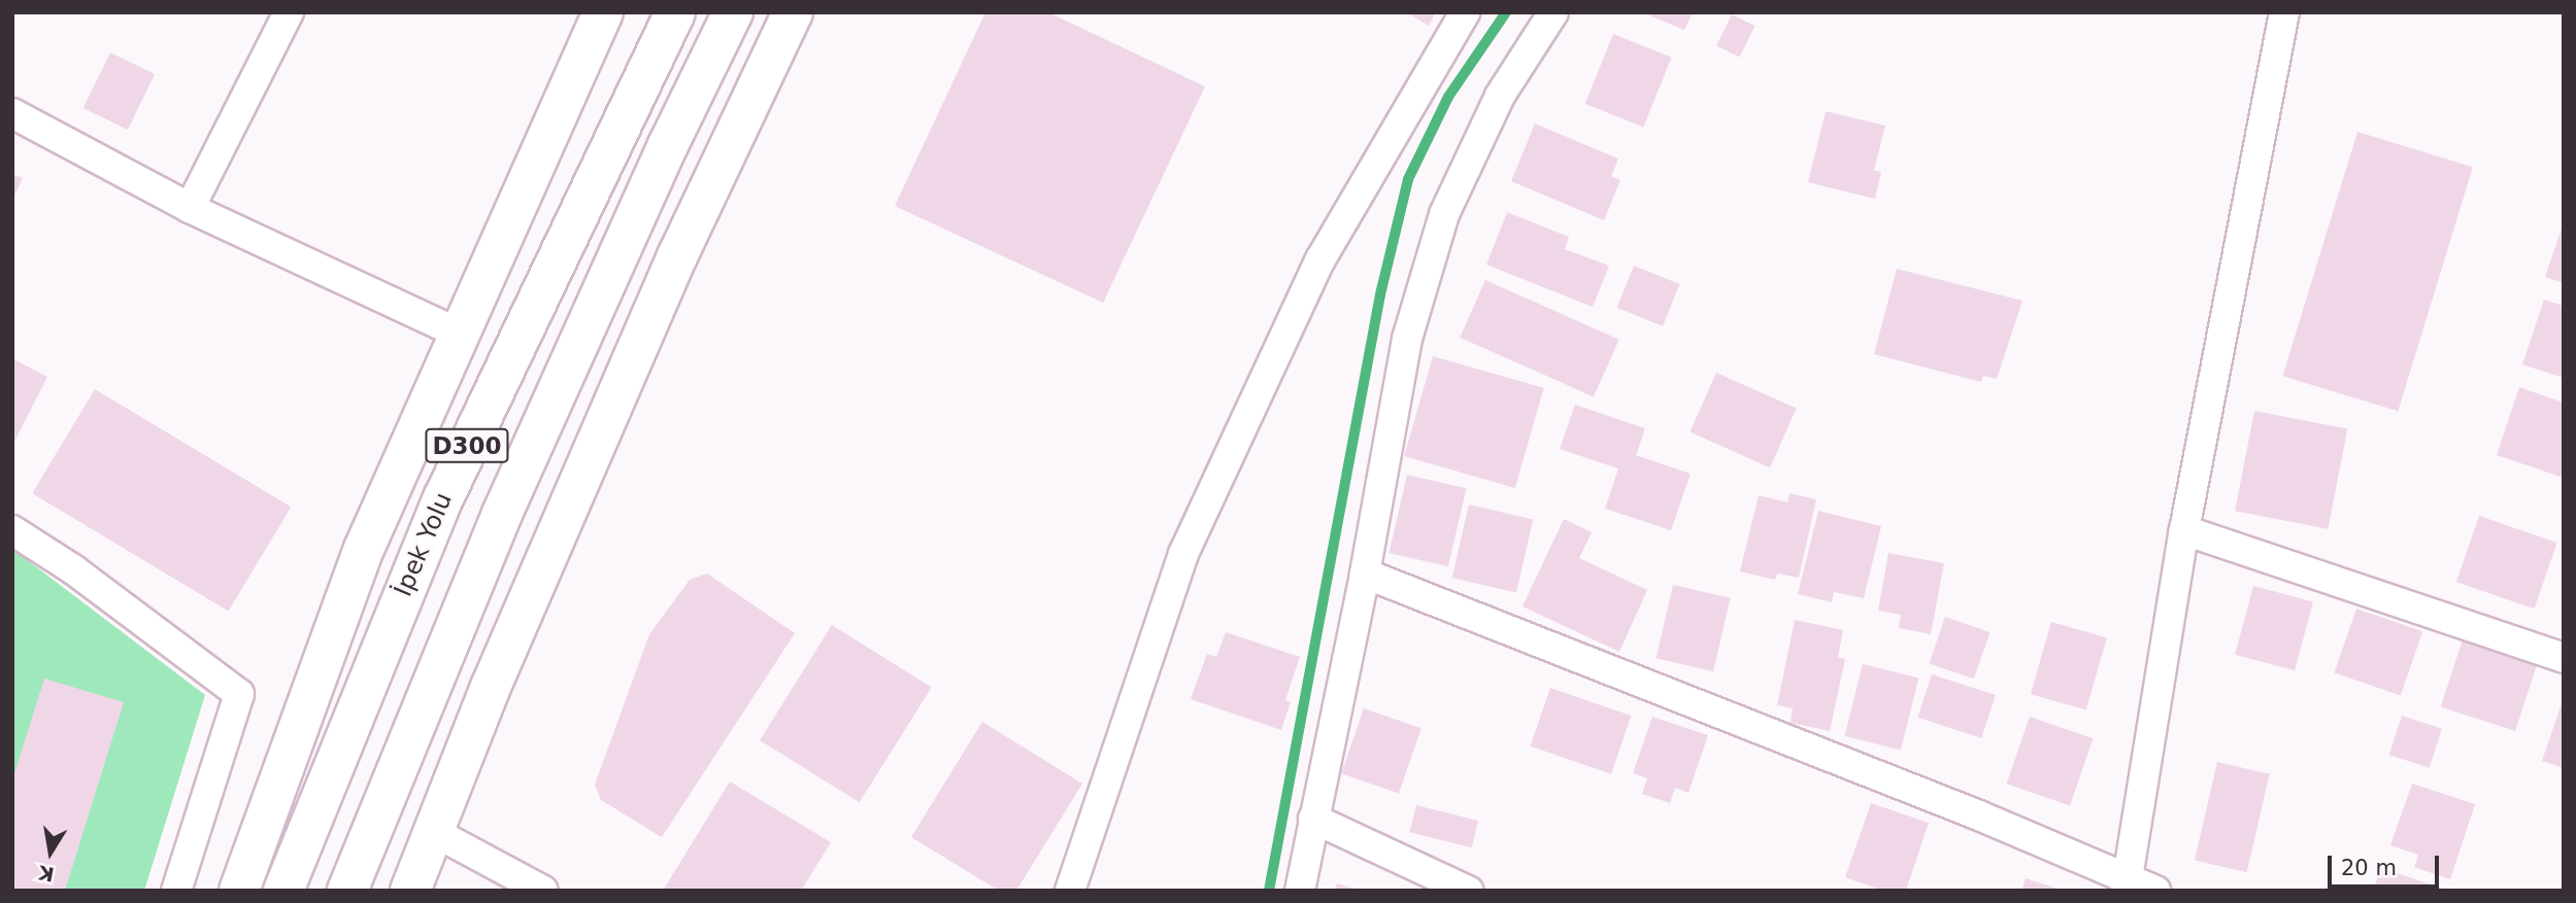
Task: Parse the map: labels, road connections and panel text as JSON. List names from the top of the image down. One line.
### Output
{"streets":{"main road":["D300","İpek Yolu"]},"scale_bar":"20 m","north":"bottom"}
